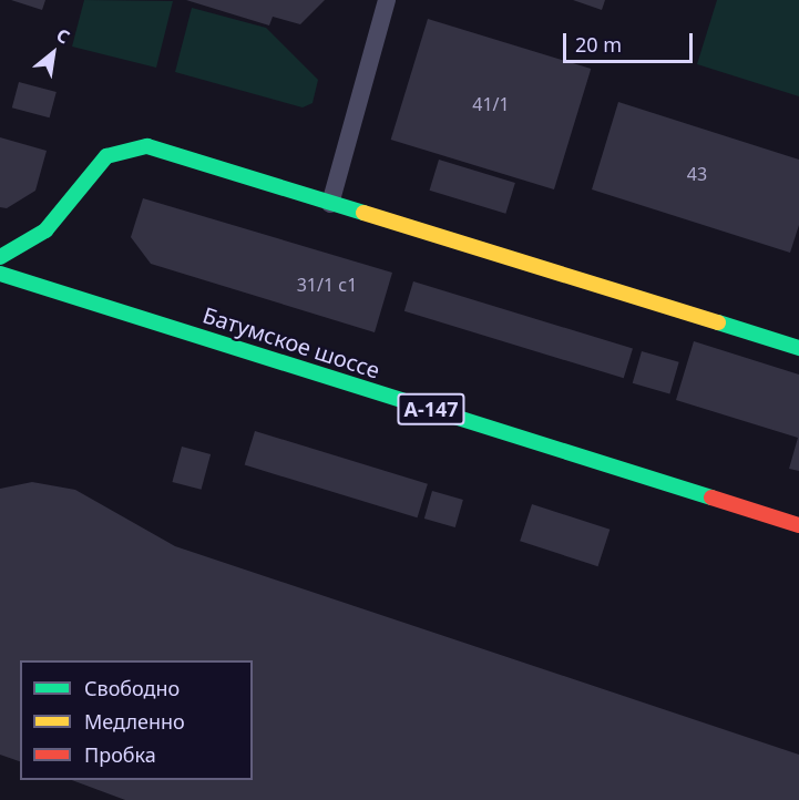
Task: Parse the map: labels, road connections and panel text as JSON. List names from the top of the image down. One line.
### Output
{"streets":{"main road":["Батумское шоссе","А-147"]},"house_numbers":["41/1","43","31/1 с1"],"legend":["Свободно","Медленно","Пробка"],"scale_bar":"20 m","north":"top right"}
